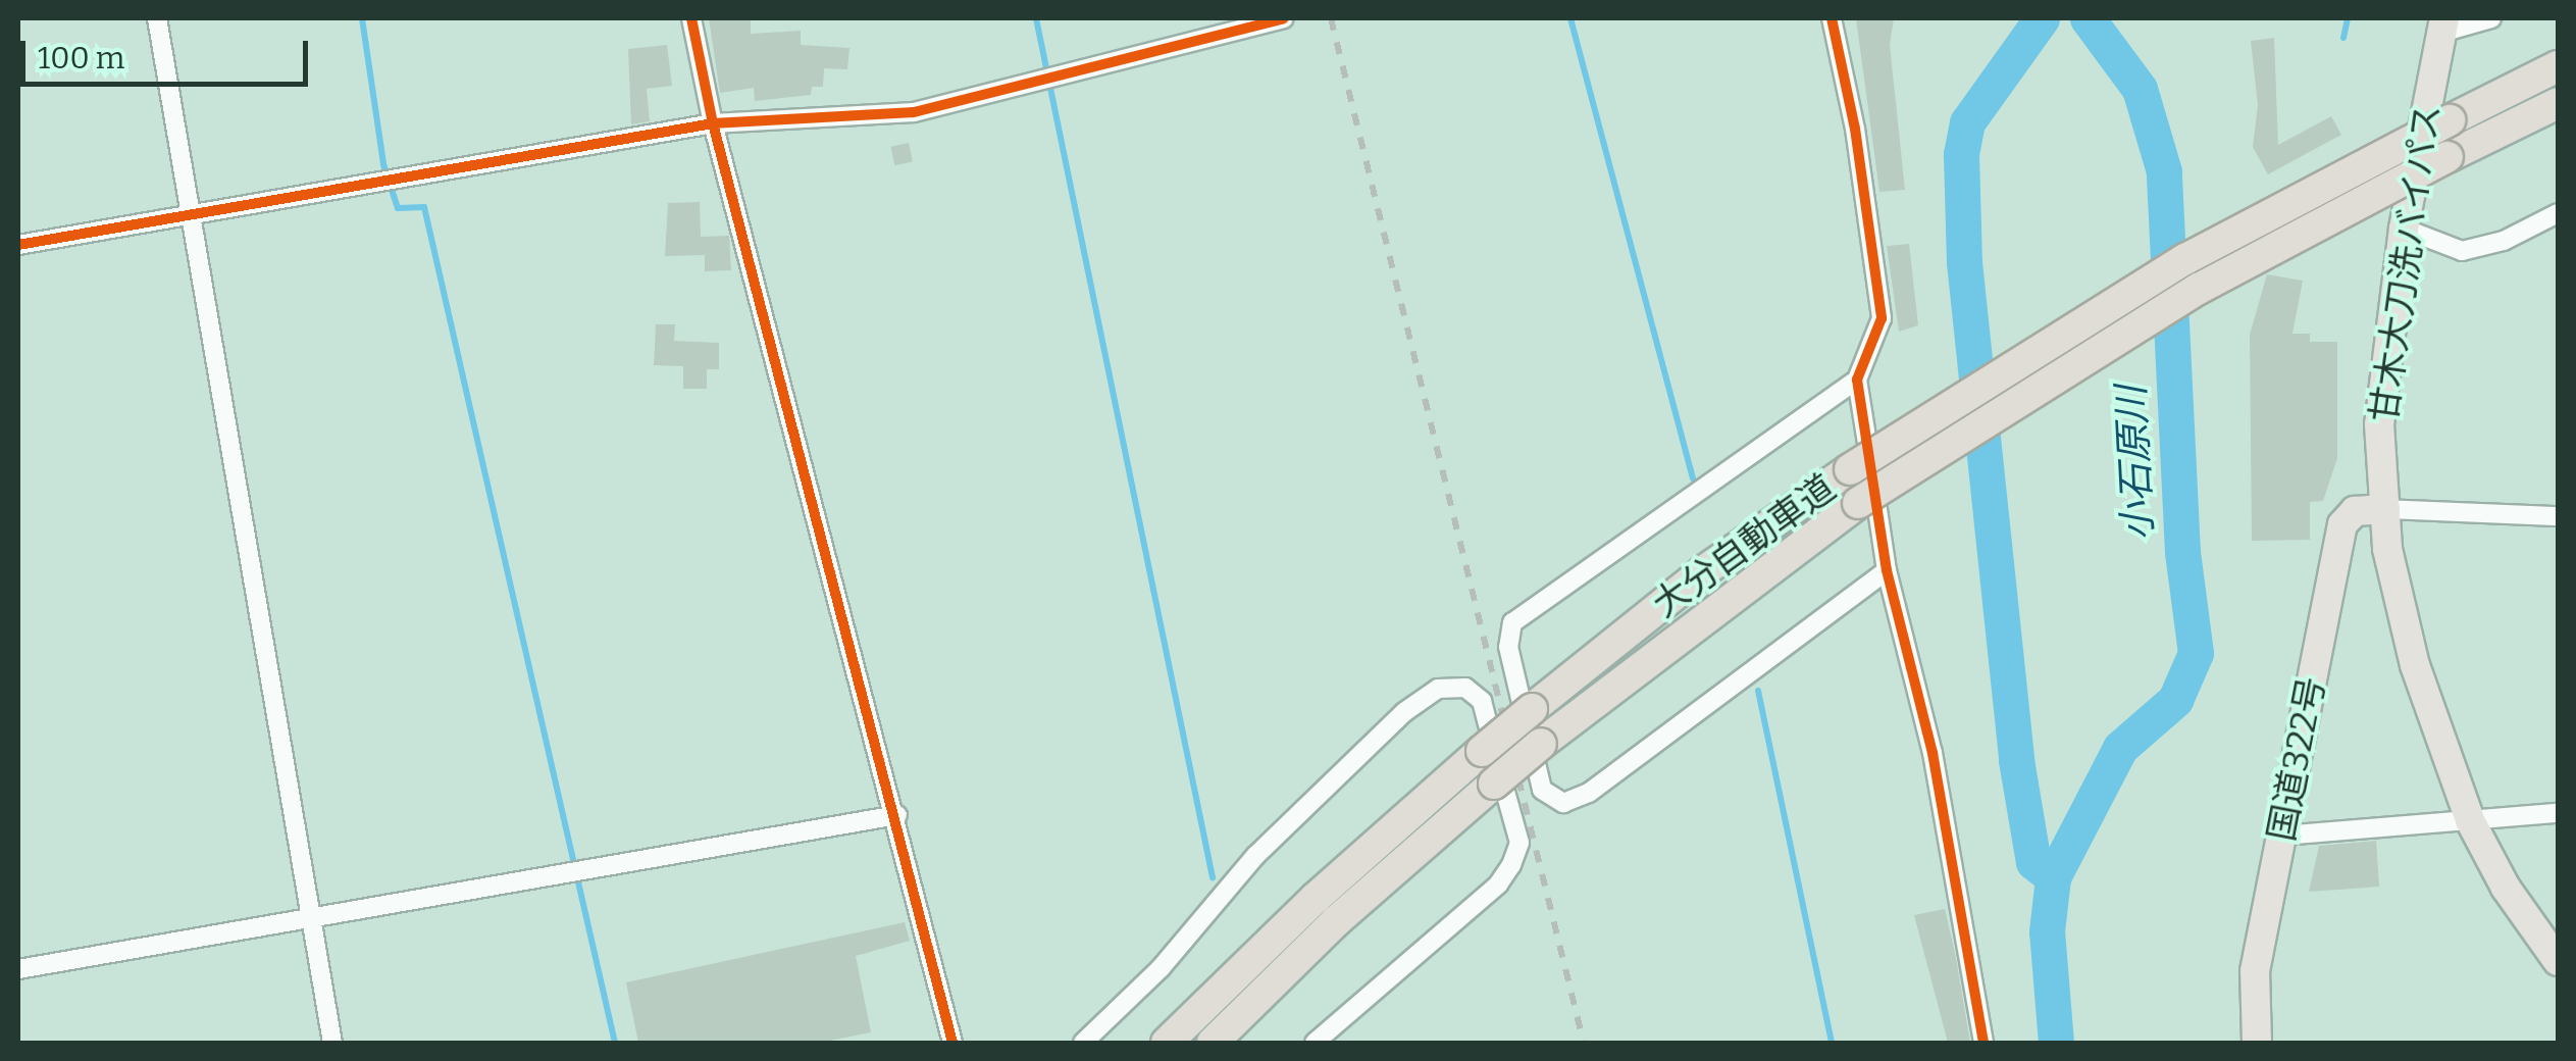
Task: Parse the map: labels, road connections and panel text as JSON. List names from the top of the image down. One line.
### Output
{"streets":{"highway":["甘木大刀洗バイパス","大分自動車道","国道322号"]},"crossings":[["甘木大刀洗バイパス","国道322号"]],"water":["小石原川"],"scale_bar":"100 m"}
